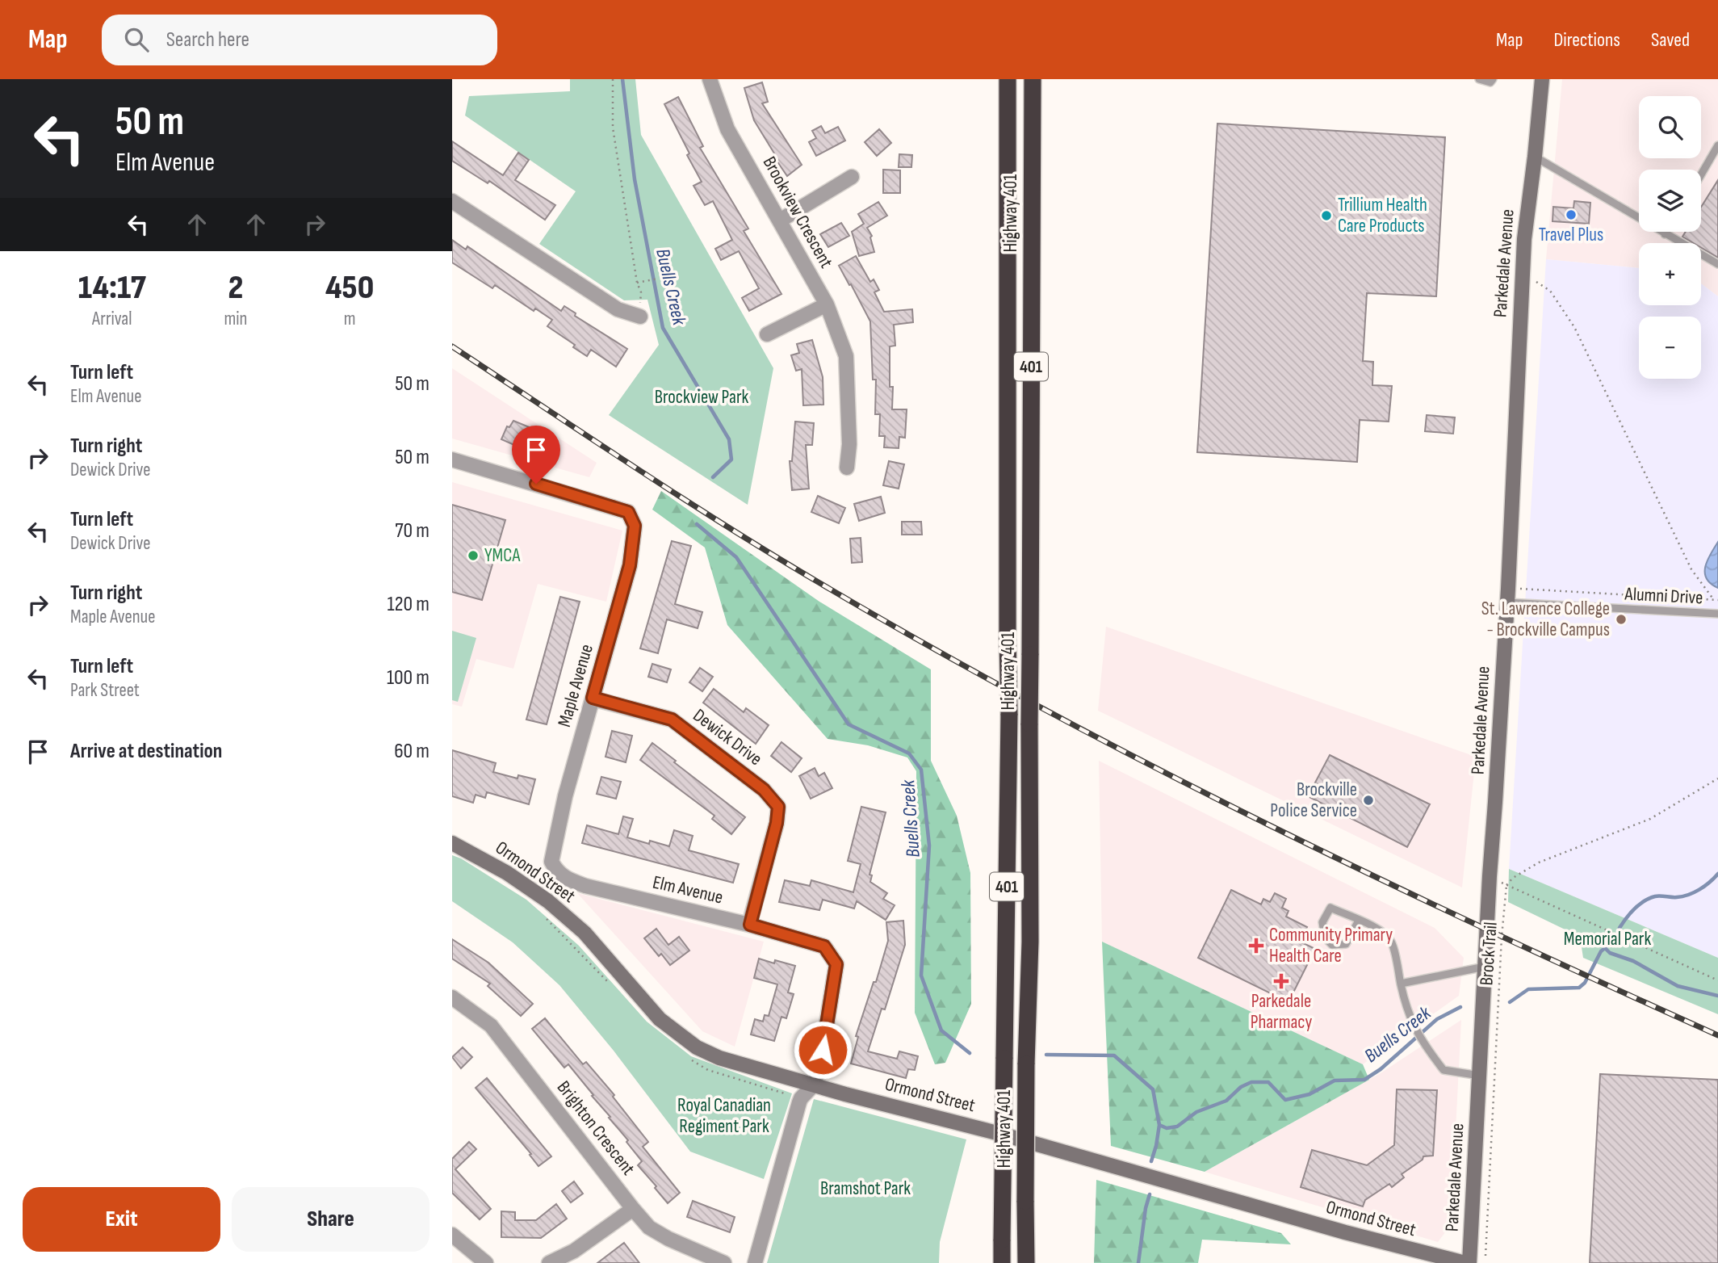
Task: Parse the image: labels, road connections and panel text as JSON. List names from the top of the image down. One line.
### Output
{"streets":{"highway":["Highway 401","401"],"main road":["Parkedale Avenue","Ormond Street"],"street":["Brookview Crescent","Maple Avenue","Dewick Drive","Elm Avenue","Brighton Crescent"],"lane":["Alumni Drive"],"path":["Brock Trail"]},"crossings":[["Parkedale Avenue","Alumni Drive"],["Parkedale Avenue","Ormond Street"],["Maple Avenue","Dewick Drive"],["Maple Avenue","Elm Avenue"],["Dewick Drive","Elm Avenue"],["Ormond Street","Elm Avenue"]],"water":["Buells Creek"],"parks":["Brockview Park","Memorial Park","Royal Canadian Regiment Park","Bramshot Park"],"places":{"other":["Travel Plus","Trillium Health Care Products","YMCA","St. Lawrence College - Brockville Campus","Brockville Police Service"],"health":["Community Primary Health Care","Parkedale Pharmacy"]},"page":{"header":"Map","search":"Search here","nav":["Map","Directions","Saved"],"turn":["50 m","Elm Avenue"],"map_buttons":["+","−"],"eta":["14:17","Arrival","2","min","450","m"],"list":[{"name":"Turn left","note":"Elm Avenue","value":"50 m"},{"name":"Turn right","note":"Dewick Drive","value":"50 m"},{"name":"Turn left","note":"Dewick Drive","value":"70 m"},{"name":"Turn right","note":"Maple Avenue","value":"120 m"},{"name":"Turn left","note":"Park Street","value":"100 m"},{"name":"Arrive at destination","value":"60 m"}],"buttons":["Exit","Share"]}}
